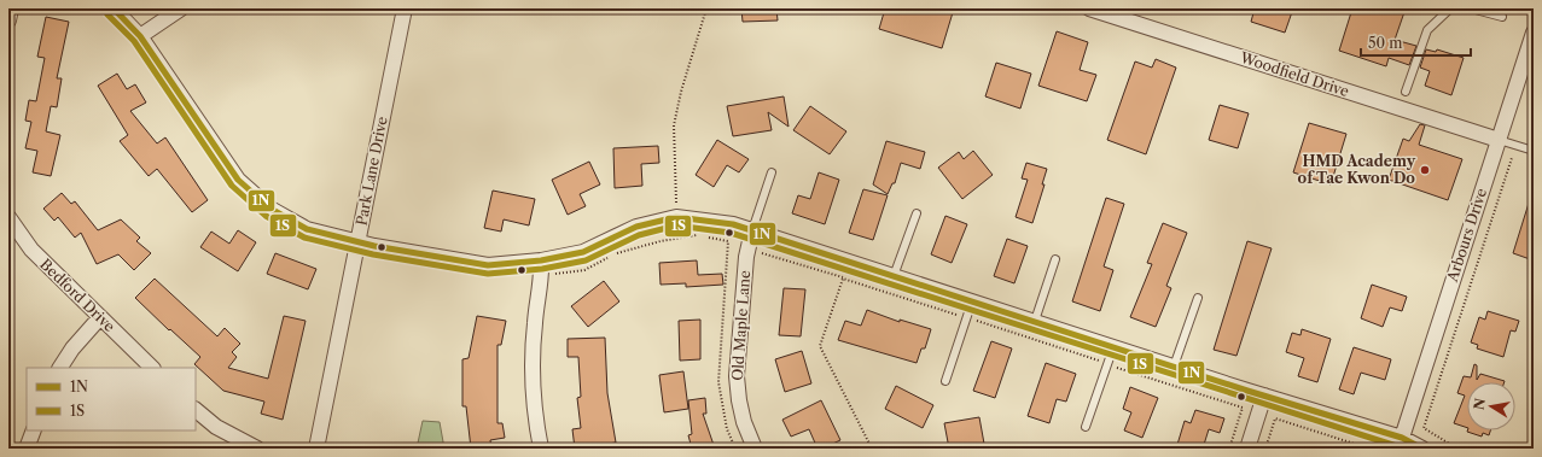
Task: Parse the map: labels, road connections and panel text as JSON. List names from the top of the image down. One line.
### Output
{"streets":{"street":["Woodfield Drive","Park Lane Drive","Arbours Drive","Bedford Drive","Old Maple Lane"]},"crossings":[["Woodfield Drive","Arbours Drive"]],"places":["HMD Academy of Tae Kwon Do"],"lines":["transit line 1N","transit line 1S"],"legend":["1N","1S"],"scale_bar":"50 m","north":"left"}
